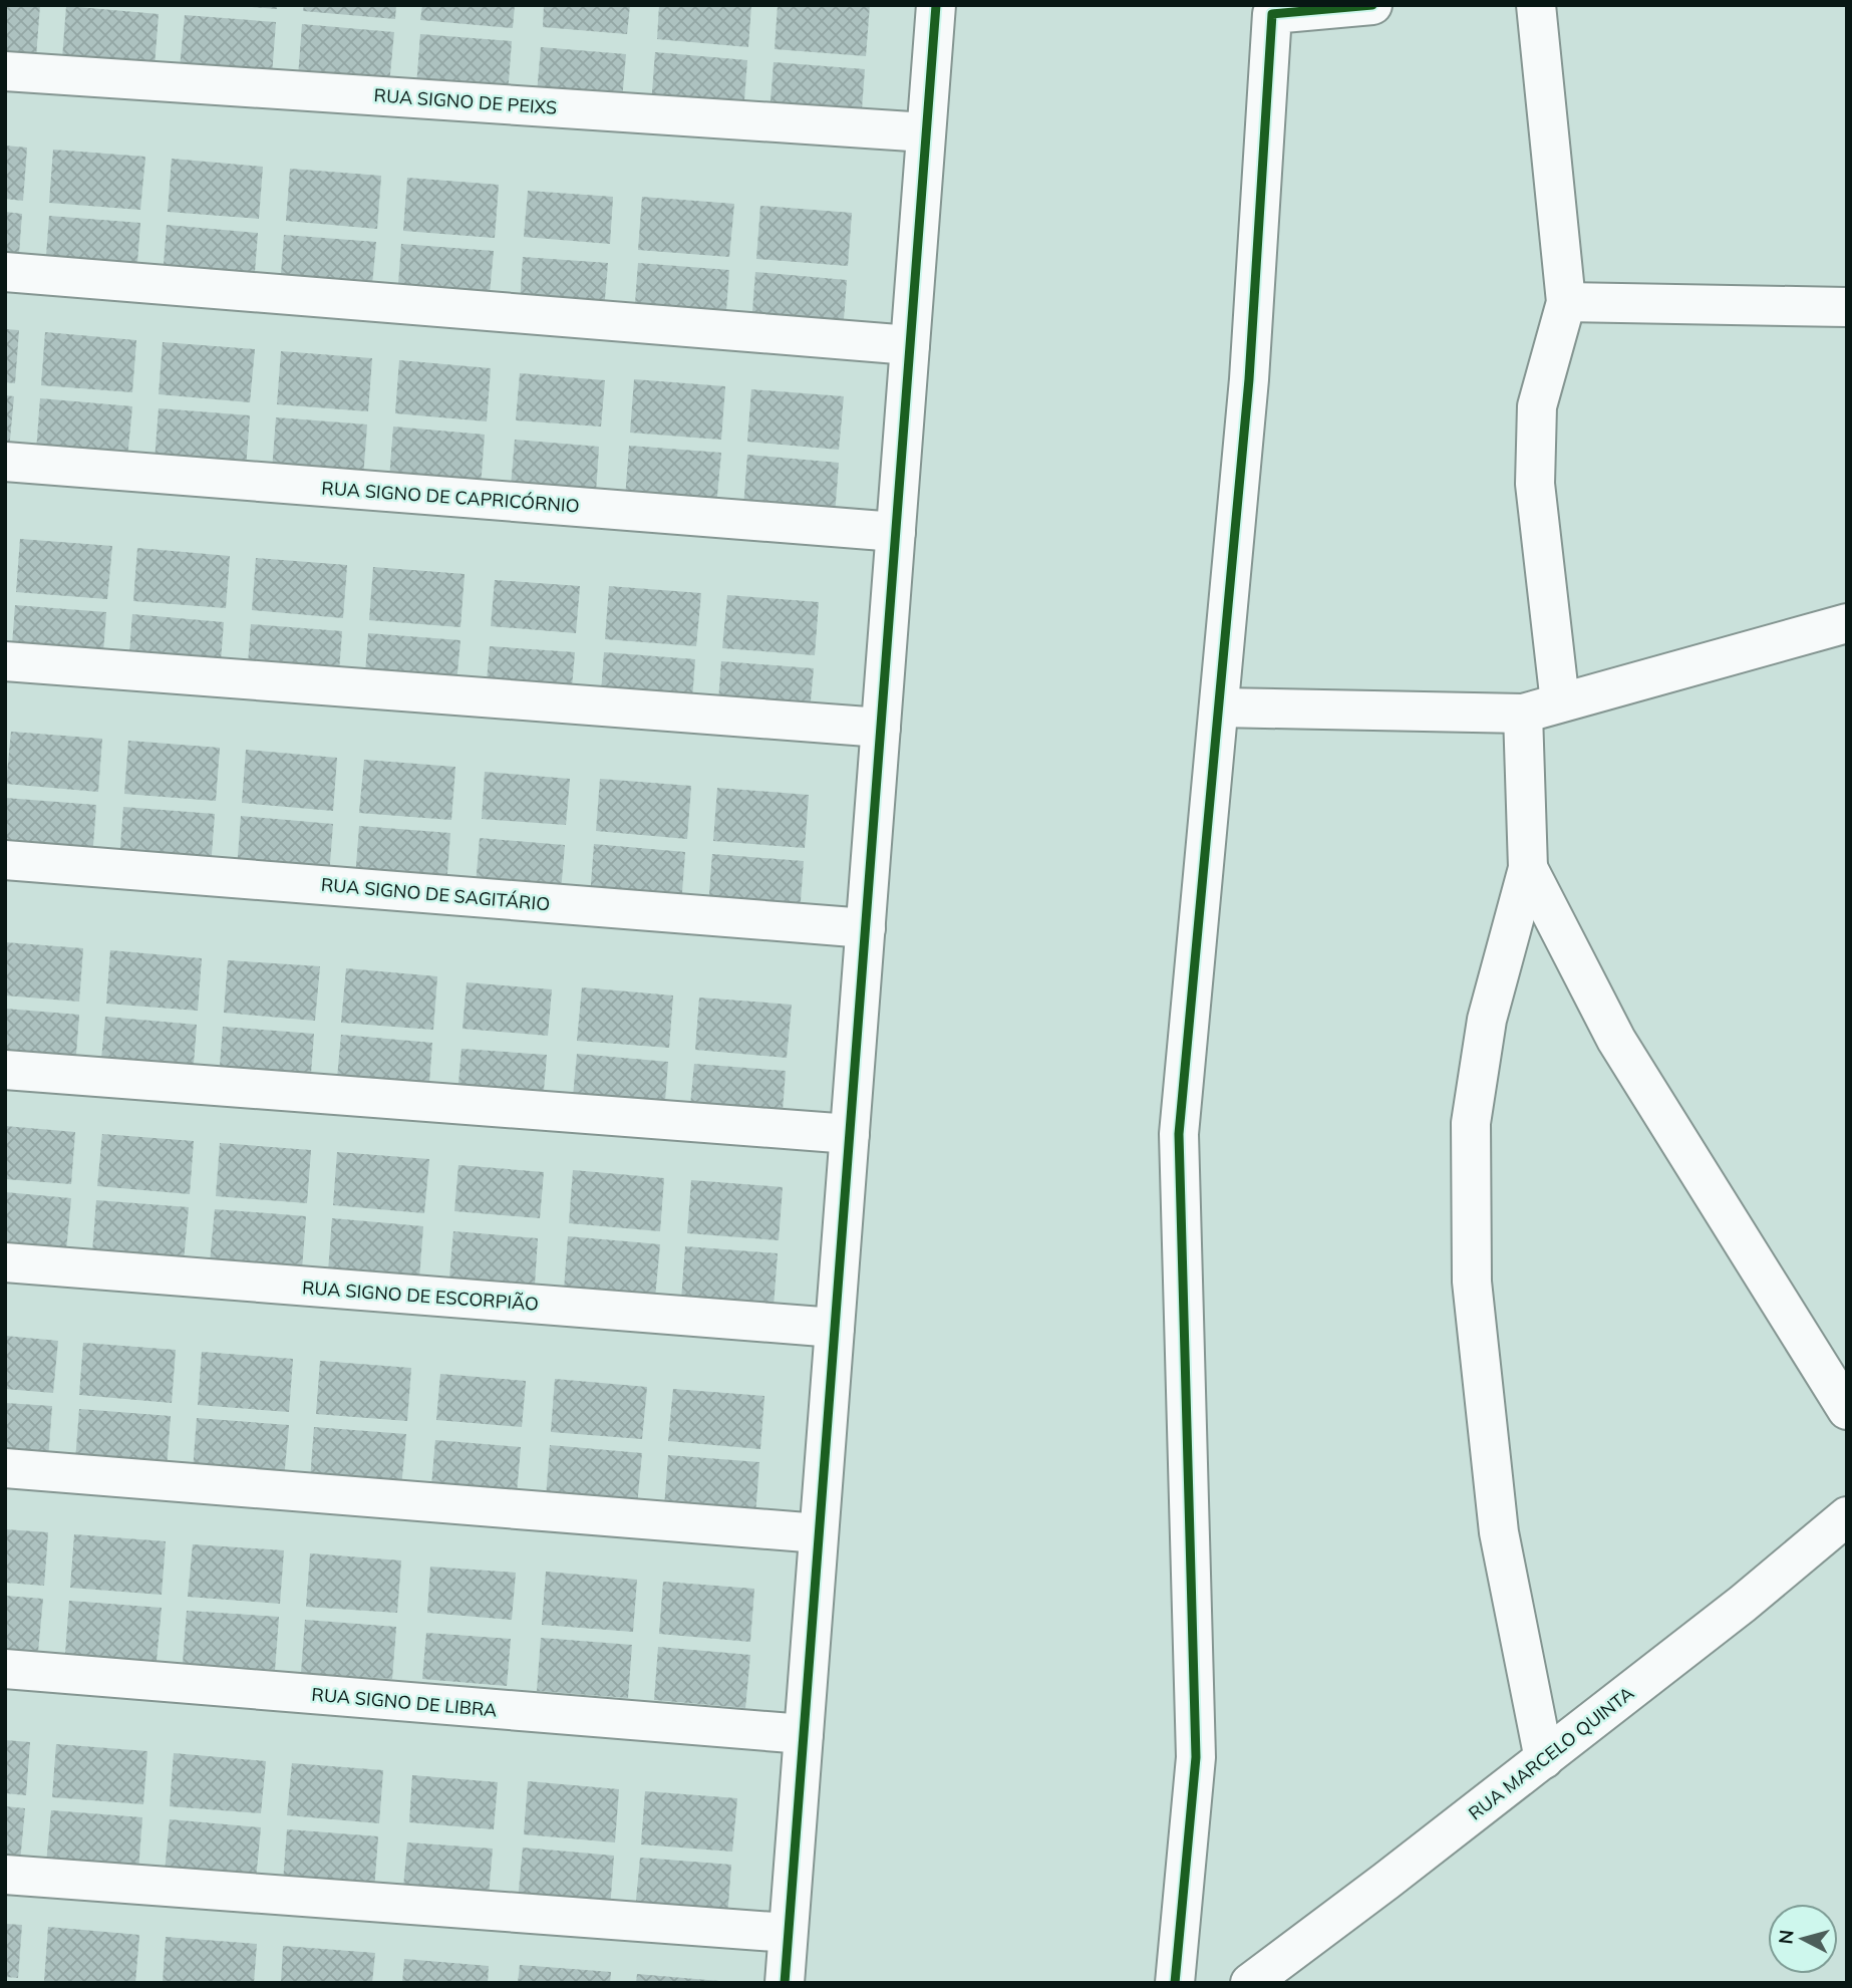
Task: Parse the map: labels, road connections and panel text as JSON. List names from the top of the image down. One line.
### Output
{"streets":{"street":["RUA SIGNO DE PEIXS","RUA SIGNO DE CAPRICÓRNIO","RUA SIGNO DE SAGITÁRIO","RUA SIGNO DE ESCORPIÃO","RUA SIGNO DE LIBRA","RUA MARCELO QUINTA"]},"north":"left"}
